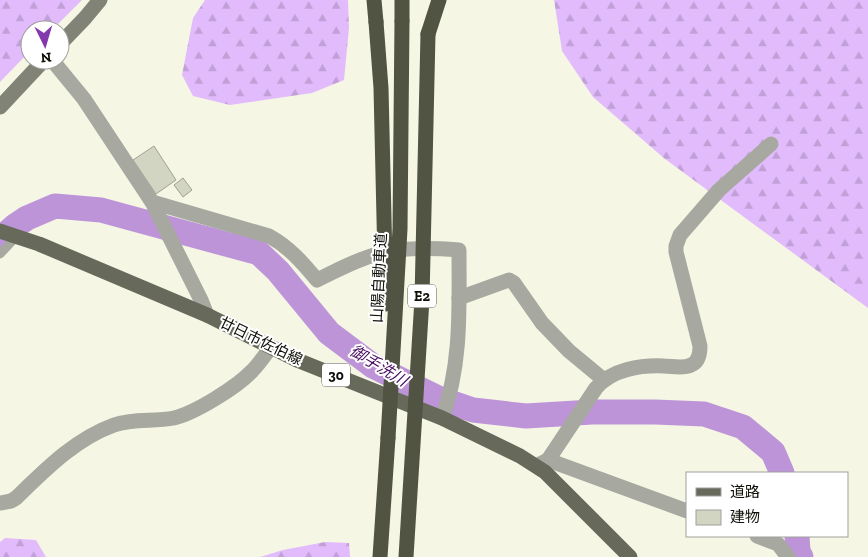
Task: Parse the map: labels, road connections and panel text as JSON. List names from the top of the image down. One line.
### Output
{"streets":{"highway":["山陽自動車道","E2"],"main road":["廿日市佐伯線","30"]},"water":["御手洗川"],"legend":["道路","建物"],"north":"bottom"}
